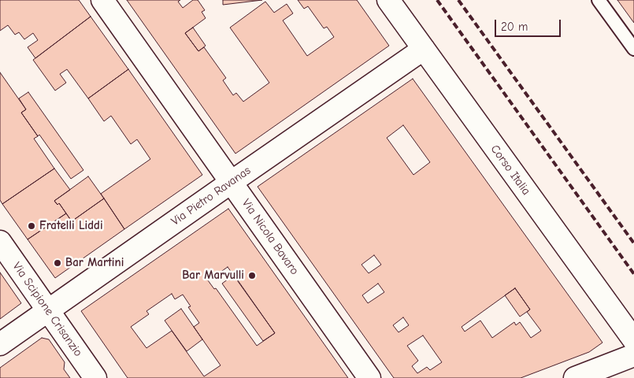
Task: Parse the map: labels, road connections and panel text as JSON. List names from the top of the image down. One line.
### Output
{"streets":{"street":["Corso Italia","Via Pietro Ravanas","Via Nicola Bavaro","Via Scipione Crisanzio"]},"crossings":[["Corso Italia","Via Pietro Ravanas"],["Via Pietro Ravanas","Via Nicola Bavaro"],["Via Pietro Ravanas","Via Scipione Crisanzio"]],"places":["Fratelli Liddi","Bar Martini","Bar Marvulli"],"scale_bar":"20 m"}
